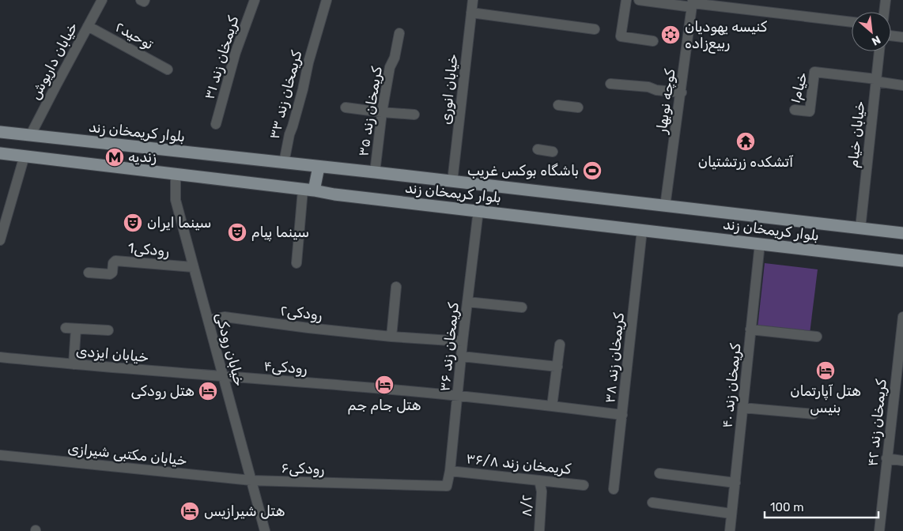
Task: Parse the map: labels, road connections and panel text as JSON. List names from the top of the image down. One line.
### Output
{"streets":{"main road":["بلوار کریمخان زند"],"street":["توحید۲","کریمخان زند ۳۱","خیابان داریوش","۱خیام","خیابان انوری","کریمخان زند ۳۳","کوچه نوبهار","کریمخان زند ۳۵","خیابان خیام","1رودکی","رودکی۲","کریمخان زند ۳۶","خیابان رودکی","خیابان ایزدی","کریمخان زند ۳۸","رودکی۴","کریمخان زند ۴۰","کریمخان زند ۴۲","خیابان مکتبی شیرازی","کریمخان زند ۳۶/۸","رودکی۶","۸/۲"]},"crossings":[["توحید۲","خیابان داریوش"],["خیابان داریوش","بلوار کریمخان زند"],["۱خیام","خیابان خیام"],["خیابان انوری","بلوار کریمخان زند"],["کریمخان زند ۳۳","بلوار کریمخان زند"],["کوچه نوبهار","بلوار کریمخان زند"],["کریمخان زند ۳۵","بلوار کریمخان زند"],["بلوار کریمخان زند","خیابان خیام"],["بلوار کریمخان زند","کریمخان زند ۳۶"],["بلوار کریمخان زند","خیابان رودکی"],["بلوار کریمخان زند","کریمخان زند ۳۸"],["بلوار کریمخان زند","کریمخان زند ۴۰"],["1رودکی","خیابان رودکی"],["رودکی۲","کریمخان زند ۳۶"],["رودکی۲","خیابان رودکی"],["کریمخان زند ۳۶","رودکی۴"],["کریمخان زند ۳۶","کریمخان زند ۳۶/۸"],["کریمخان زند ۳۶","رودکی۶"],["خیابان رودکی","خیابان ایزدی"],["خیابان رودکی","رودکی۴"],["خیابان رودکی","خیابان مکتبی شیرازی"],["خیابان رودکی","رودکی۶"],["خیابان ایزدی","رودکی۴"],["کریمخان زند ۳۸","رودکی۴"],["خیابان مکتبی شیرازی","رودکی۶"],["کریمخان زند ۳۶/۸","۸/۲"]],"places":{"synagogue":["کنیسه یهودیان ربیع‌زاده"],"temple":["آتشکده زرتشتیان"],"metro station":["زندیه"],"sports":["باشگاه بوکس غریب"],"theatre":["سینما ایران","سینما پیام"],"hotel":["هتل آپارتمان بنیس","هتل جام جم","هتل رودکی","هتل شیرازیس"]},"scale_bar":"100 m","north":"bottom right"}
